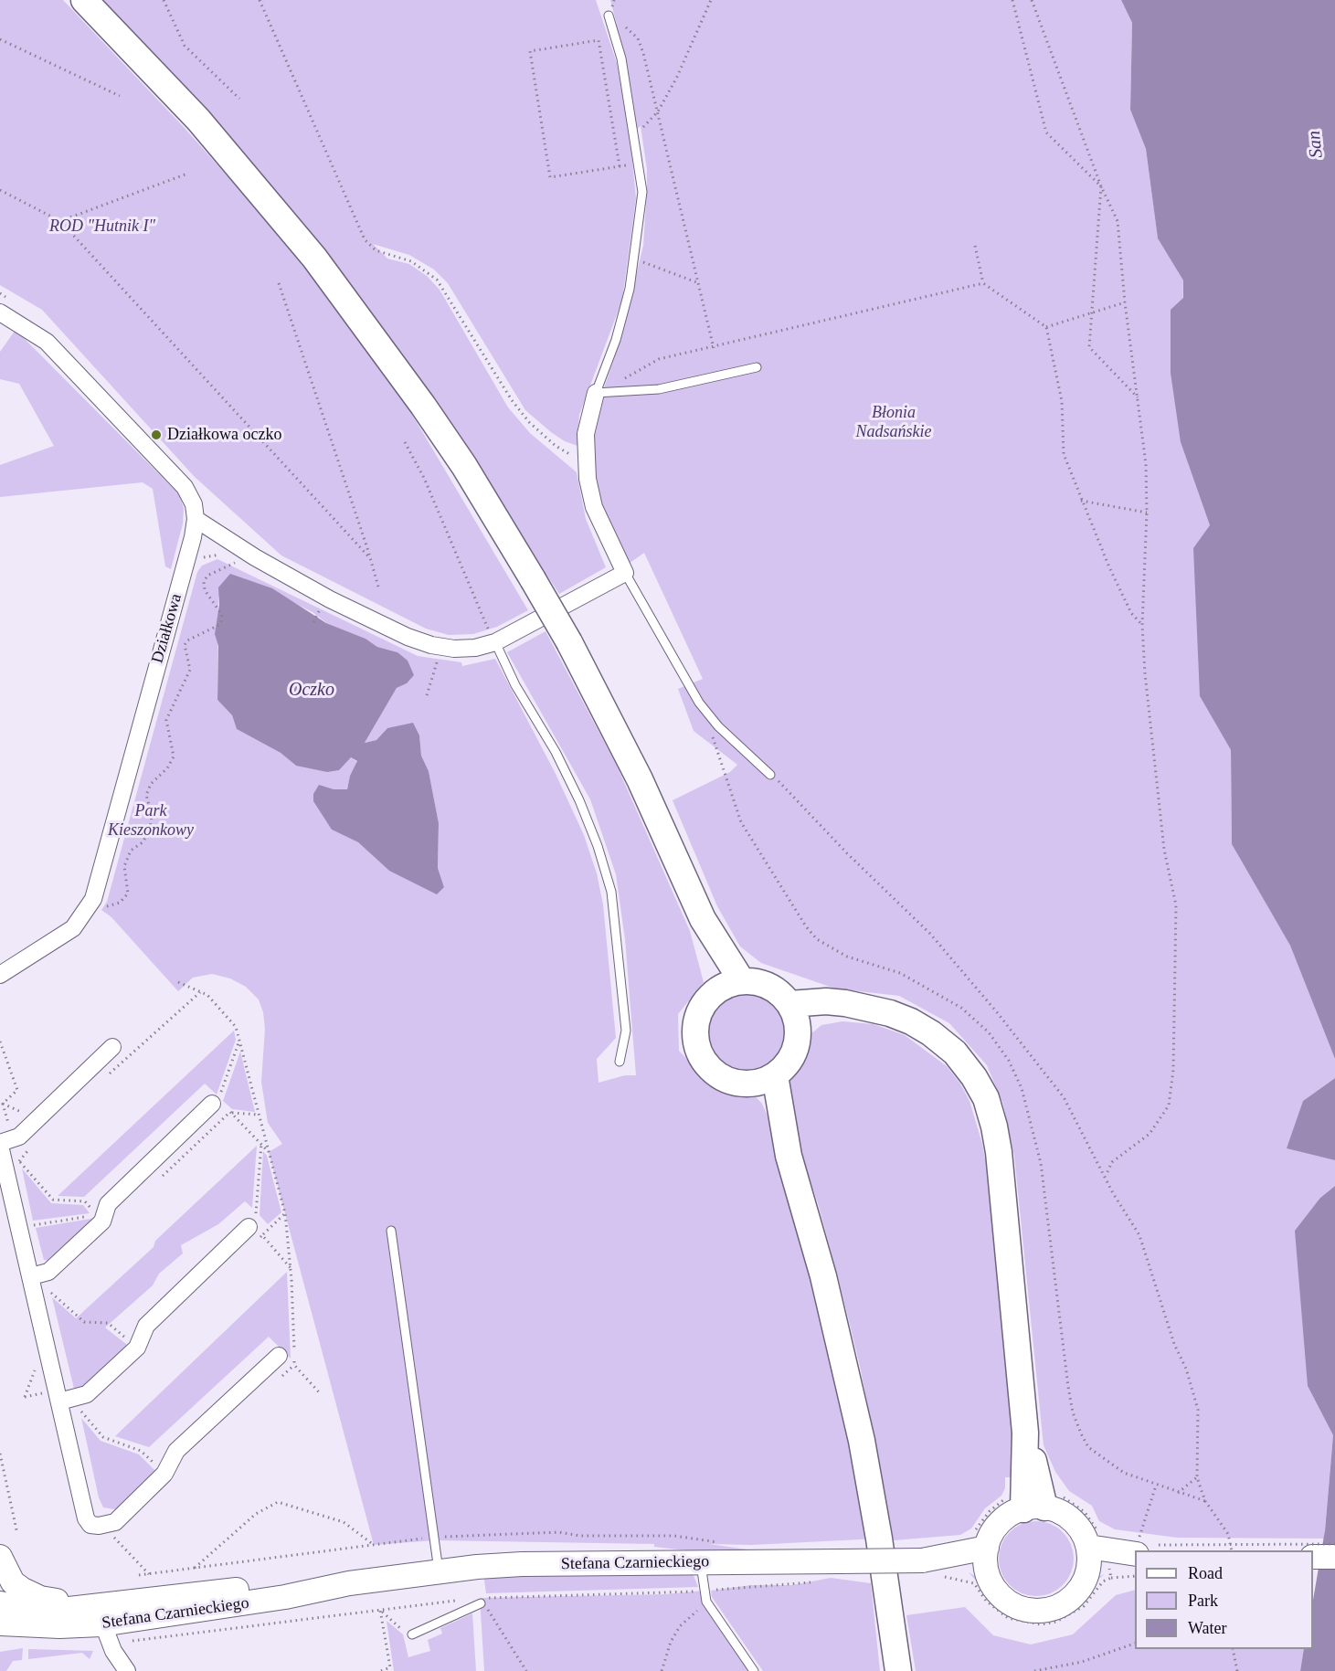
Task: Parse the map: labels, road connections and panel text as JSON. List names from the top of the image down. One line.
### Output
{"streets":{"street":["Działkowa","Stefana Czarnieckiego"]},"water":["San","Oczko"],"parks":["ROD \"Hutnik I\"","Błonia Nadsańskie","Park Kieszonkowy"],"places":["Działkowa oczko"],"legend":["Road","Park","Water"]}
